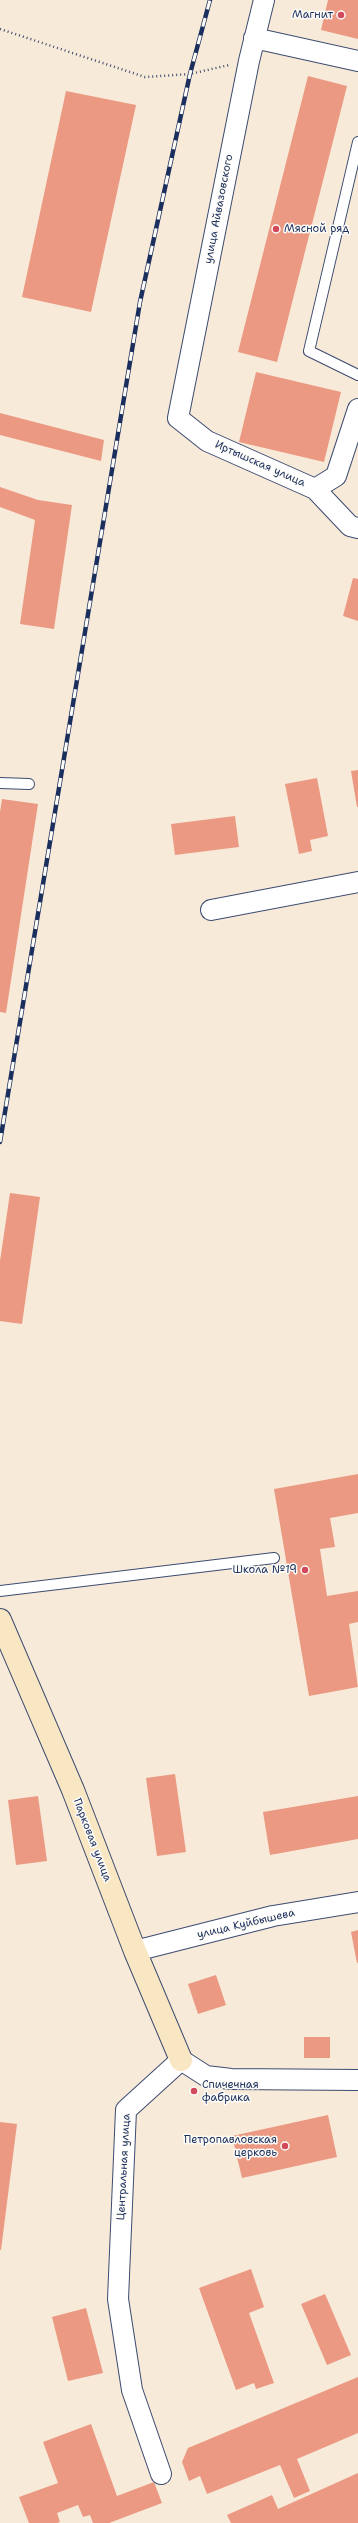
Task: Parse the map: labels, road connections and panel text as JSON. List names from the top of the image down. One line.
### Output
{"streets":{"street":["улица Айвазовского","Иртышская улица","Парковая улица","улица Куйбышева","Центральная улица"]},"crossings":[["улица Айвазовского","Иртышская улица"],["Парковая улица","улица Куйбышева"],["Парковая улица","Центральная улица"]],"places":["Магнит","Мясной ряд","Школа №19","Спичечная фабрика","Петропавловская церковь"]}
